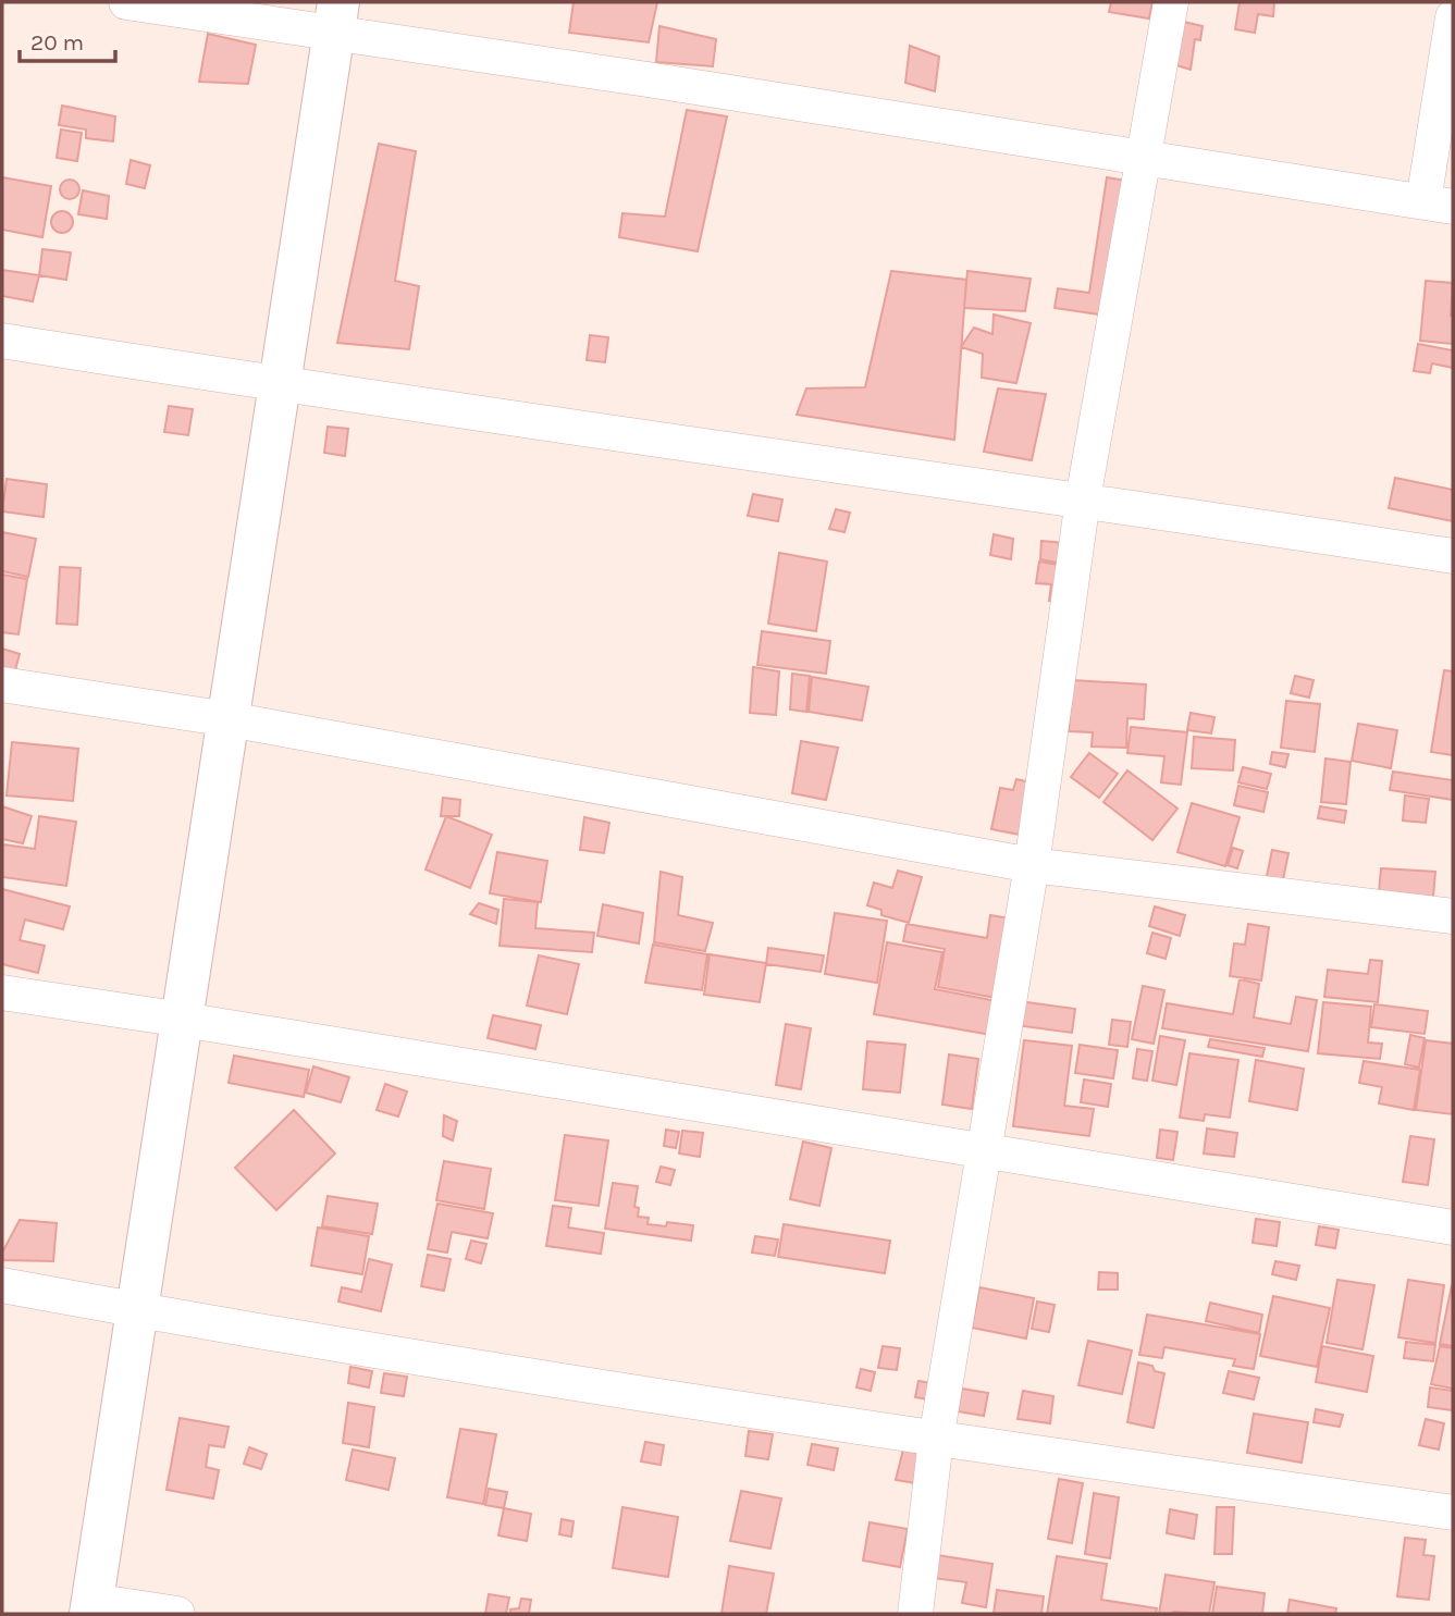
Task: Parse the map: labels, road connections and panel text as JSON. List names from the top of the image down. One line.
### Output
{"scale_bar":"20 m"}
